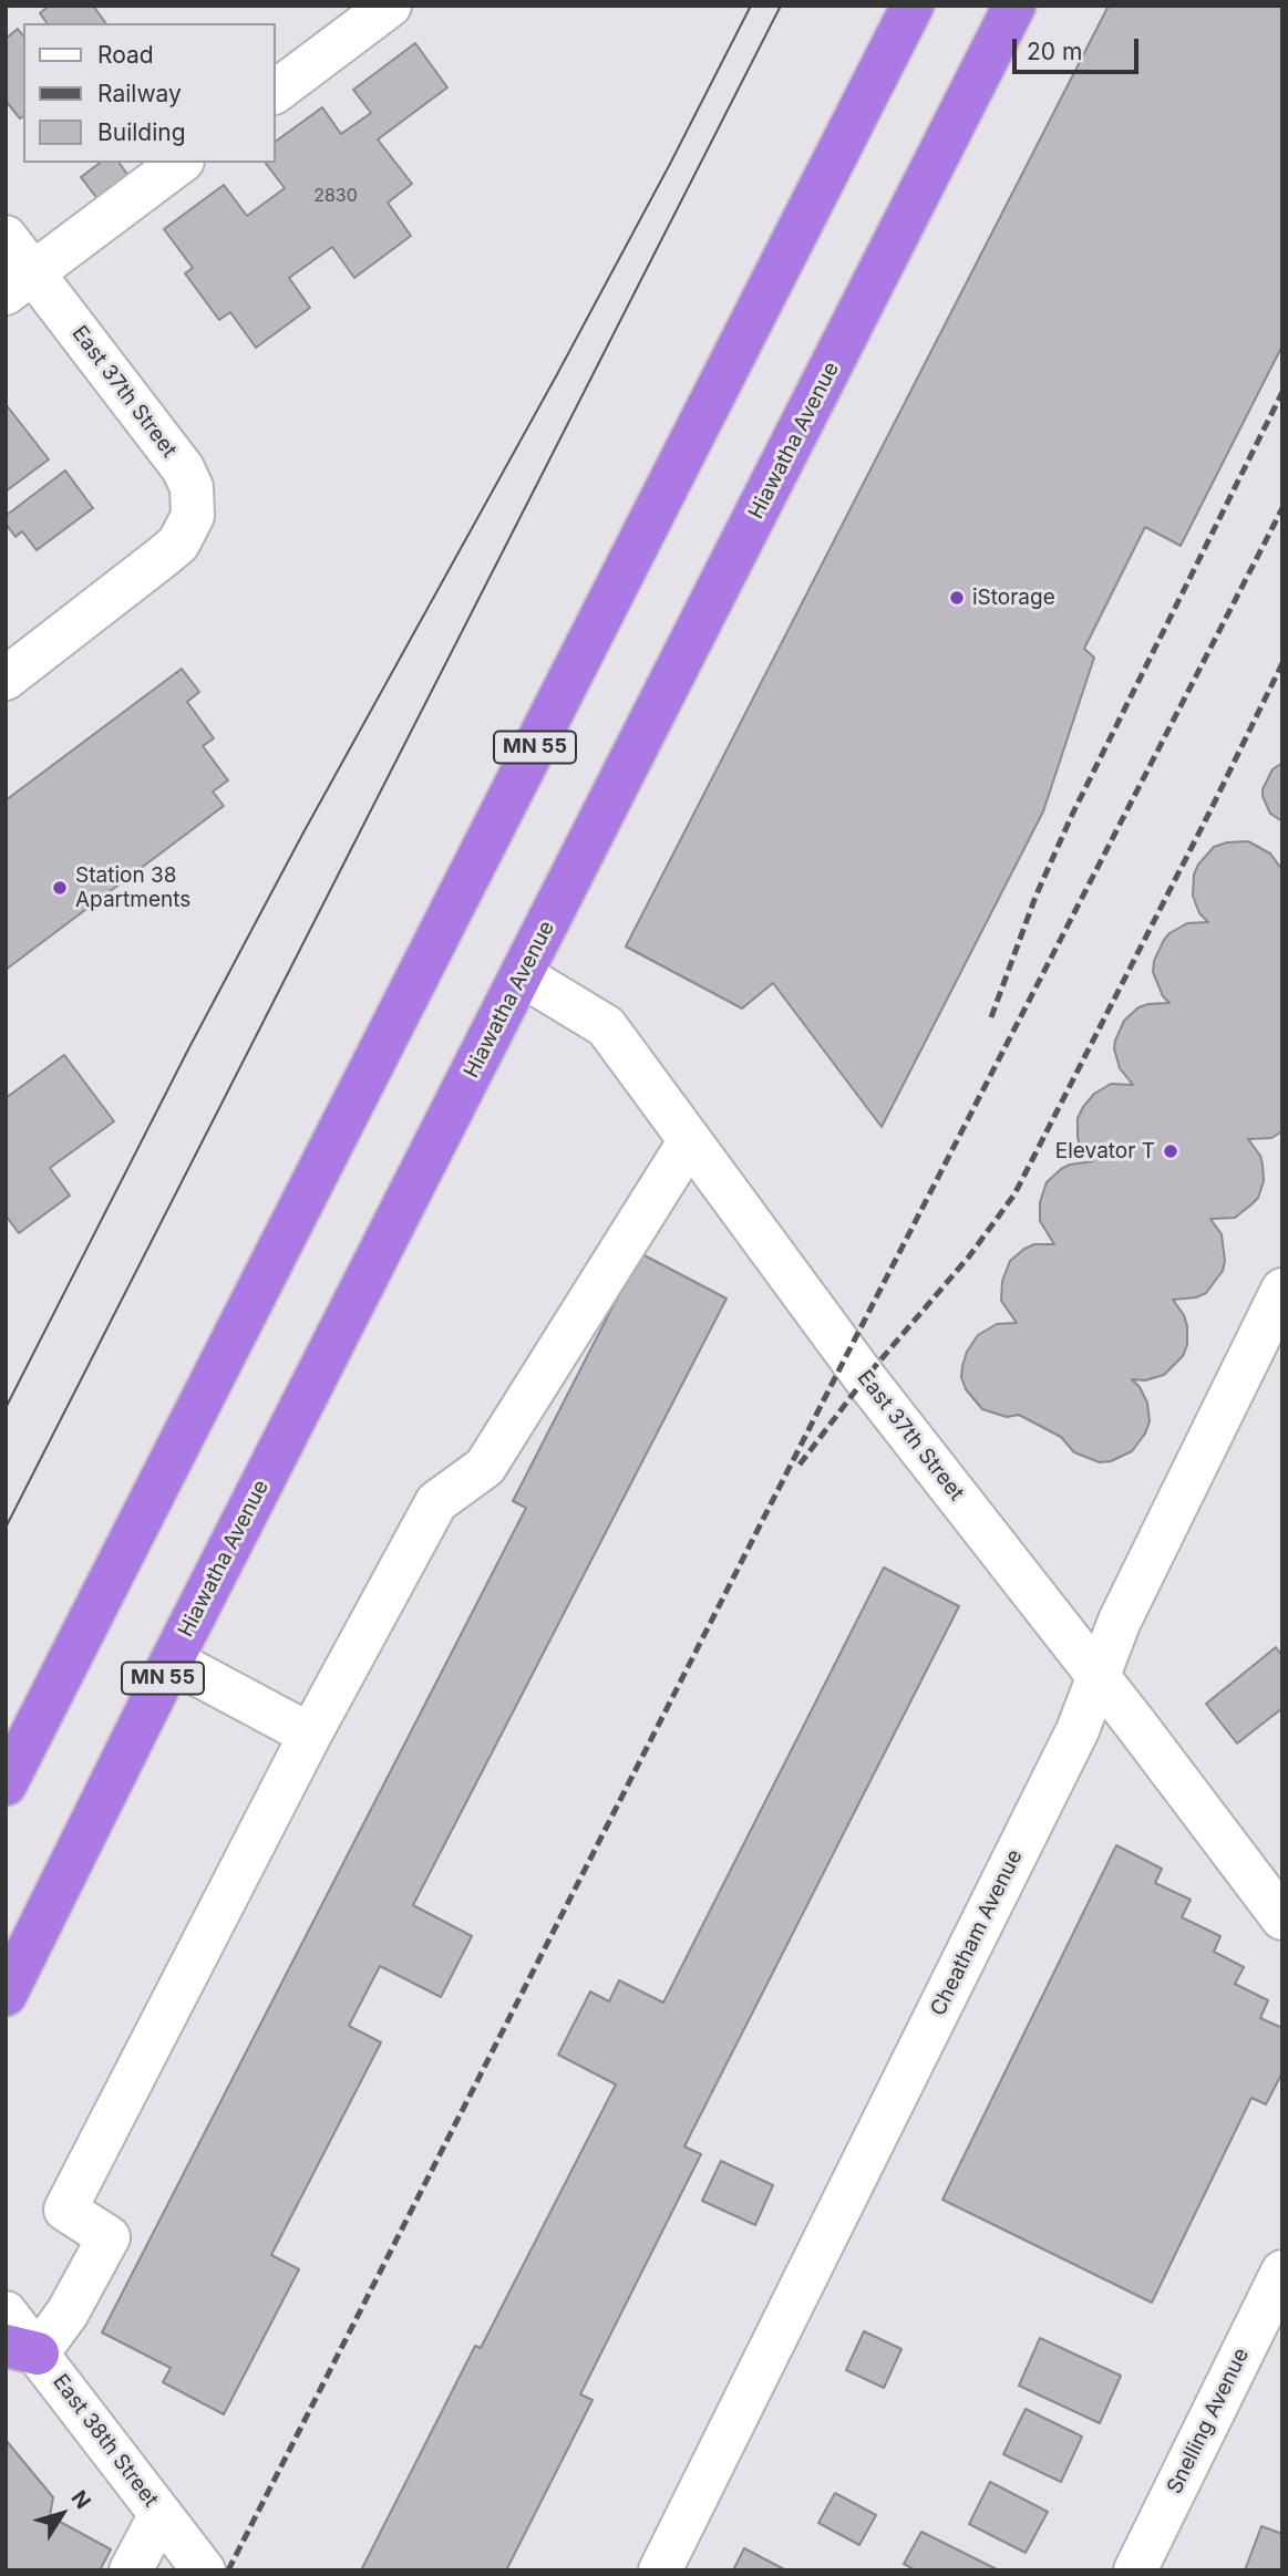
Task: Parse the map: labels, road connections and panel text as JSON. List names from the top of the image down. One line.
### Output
{"streets":{"highway":["Hiawatha Avenue","MN 55"],"street":["East 37th Street","Cheatham Avenue","Snelling Avenue","East 38th Street"]},"crossings":[["East 37th Street","Hiawatha Avenue"],["East 37th Street","Cheatham Avenue"]],"places":["iStorage","Station 38 Apartments","Elevator T"],"house_numbers":["2830"],"legend":["Road","Railway","Building"],"scale_bar":"20 m","north":"top right"}
